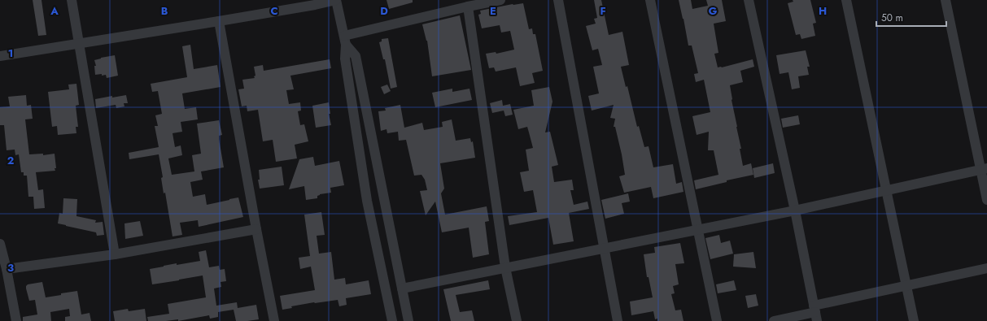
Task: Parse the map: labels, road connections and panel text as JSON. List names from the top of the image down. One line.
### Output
{"scale_bar":"50 m","grid":{"columns":["A","B","C","D","E","F","G","H"],"rows":["1","2","3"]}}
